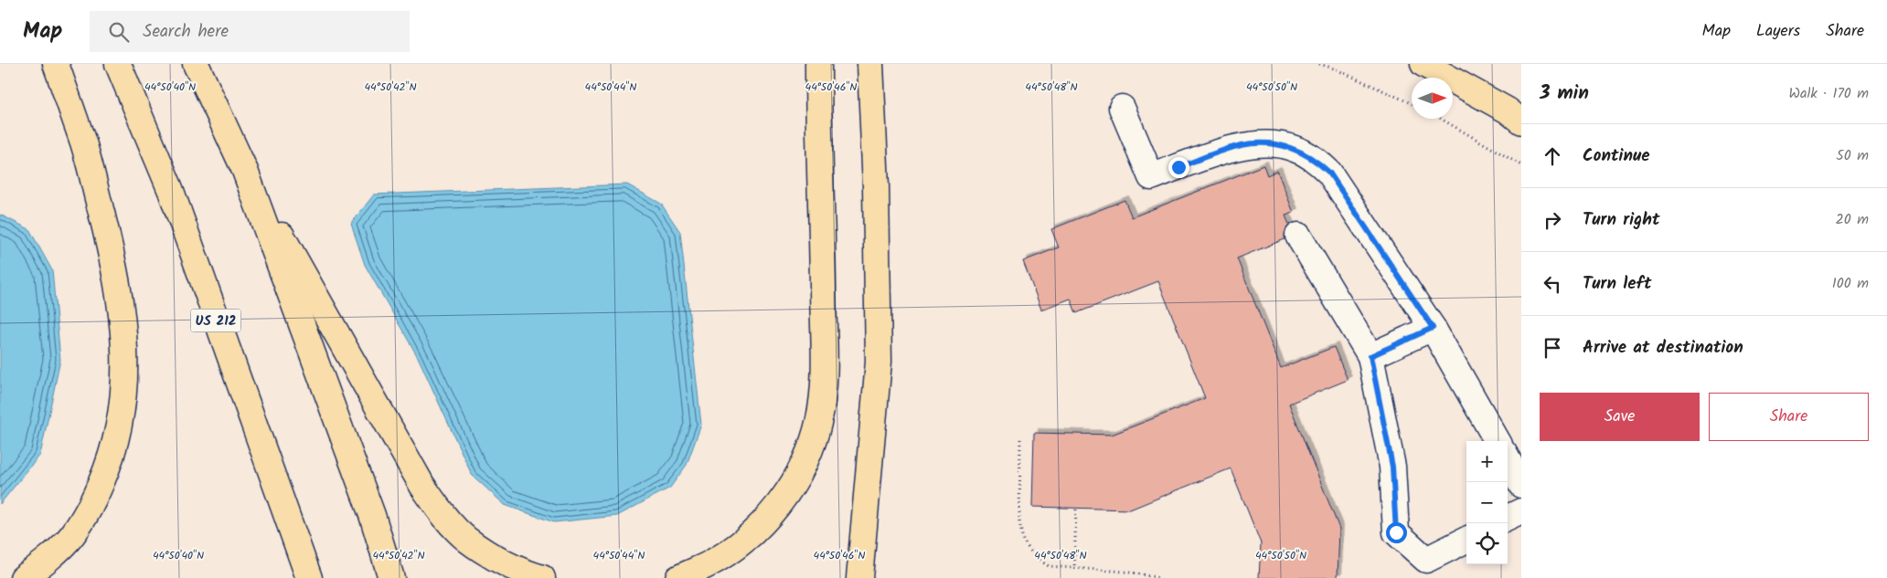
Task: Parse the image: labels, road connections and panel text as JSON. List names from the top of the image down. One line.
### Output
{"streets":{"main road":["US 212"]},"north":"right","page":{"header":"Map","search":"Search here","nav":["Map","Layers","Share"],"heading":["3 min","Walk · 170 m"],"list":[["Continue","50 m"],["Turn right","20 m"],["Turn left","100 m"],"Arrive at destination"],"buttons":["Save","Share"],"map_buttons":["+","−"]},"coordinates":["44°50'40\"N","44°50'42\"N","44°50'44\"N","44°50'46\"N","44°50'48\"N","44°50'50\"N"]}
